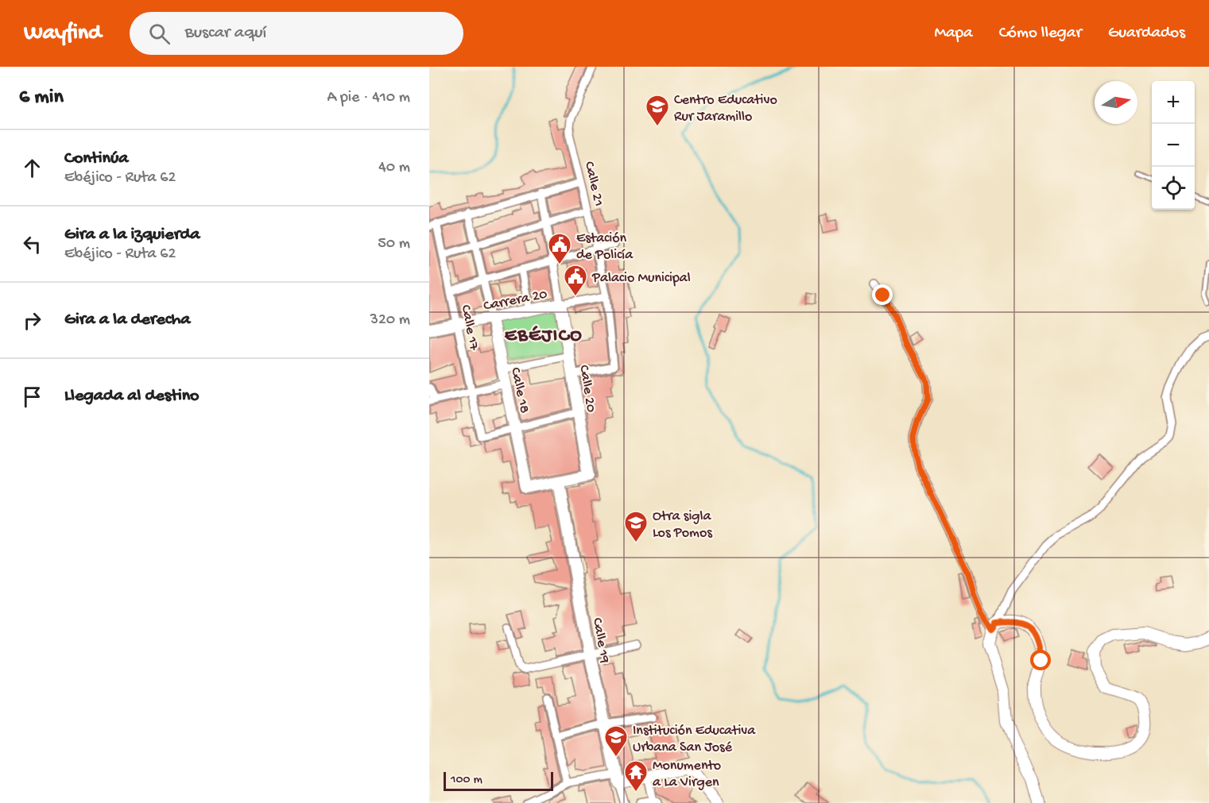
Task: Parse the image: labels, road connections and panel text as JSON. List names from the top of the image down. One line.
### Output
{"streets":{"street":["Calle 21","Carrera 20","Calle 17","Calle 20","Calle 18","Calle 19"]},"crossings":[["Calle 21","Carrera 20"],["Calle 21","Calle 20"],["Carrera 20","Calle 17"],["Carrera 20","Calle 20"],["Carrera 20","Calle 18"],["Calle 17","Calle 18"],["Calle 20","Calle 18"],["Calle 20","Calle 19"],["Calle 18","Calle 19"]],"districts":["EBÉJICO"],"places":{"school or university":["Centro Educativo Rur Jaramillo","Otra sigla Los Pomos","Institución Educativa Urbana San José"],"public building":["Estación de Policía","Palacio Municipal"],"temple":["Monumento a La Virgen"]},"scale_bar":"100 m","north":"right","page":{"header":"Wayfind","search":"Buscar aquí","nav":["Mapa","Cómo llegar","Guardados"],"heading":["6 min","A pie · 410 m"],"map_buttons":["+","−"],"list":[["Continúa","Ebéjico - Ruta 62","40 m"],["Gira a la izquierda","Ebéjico - Ruta 62","50 m"],["Gira a la derecha","320 m"],"Llegada al destino"],"scale":"100 m"}}
